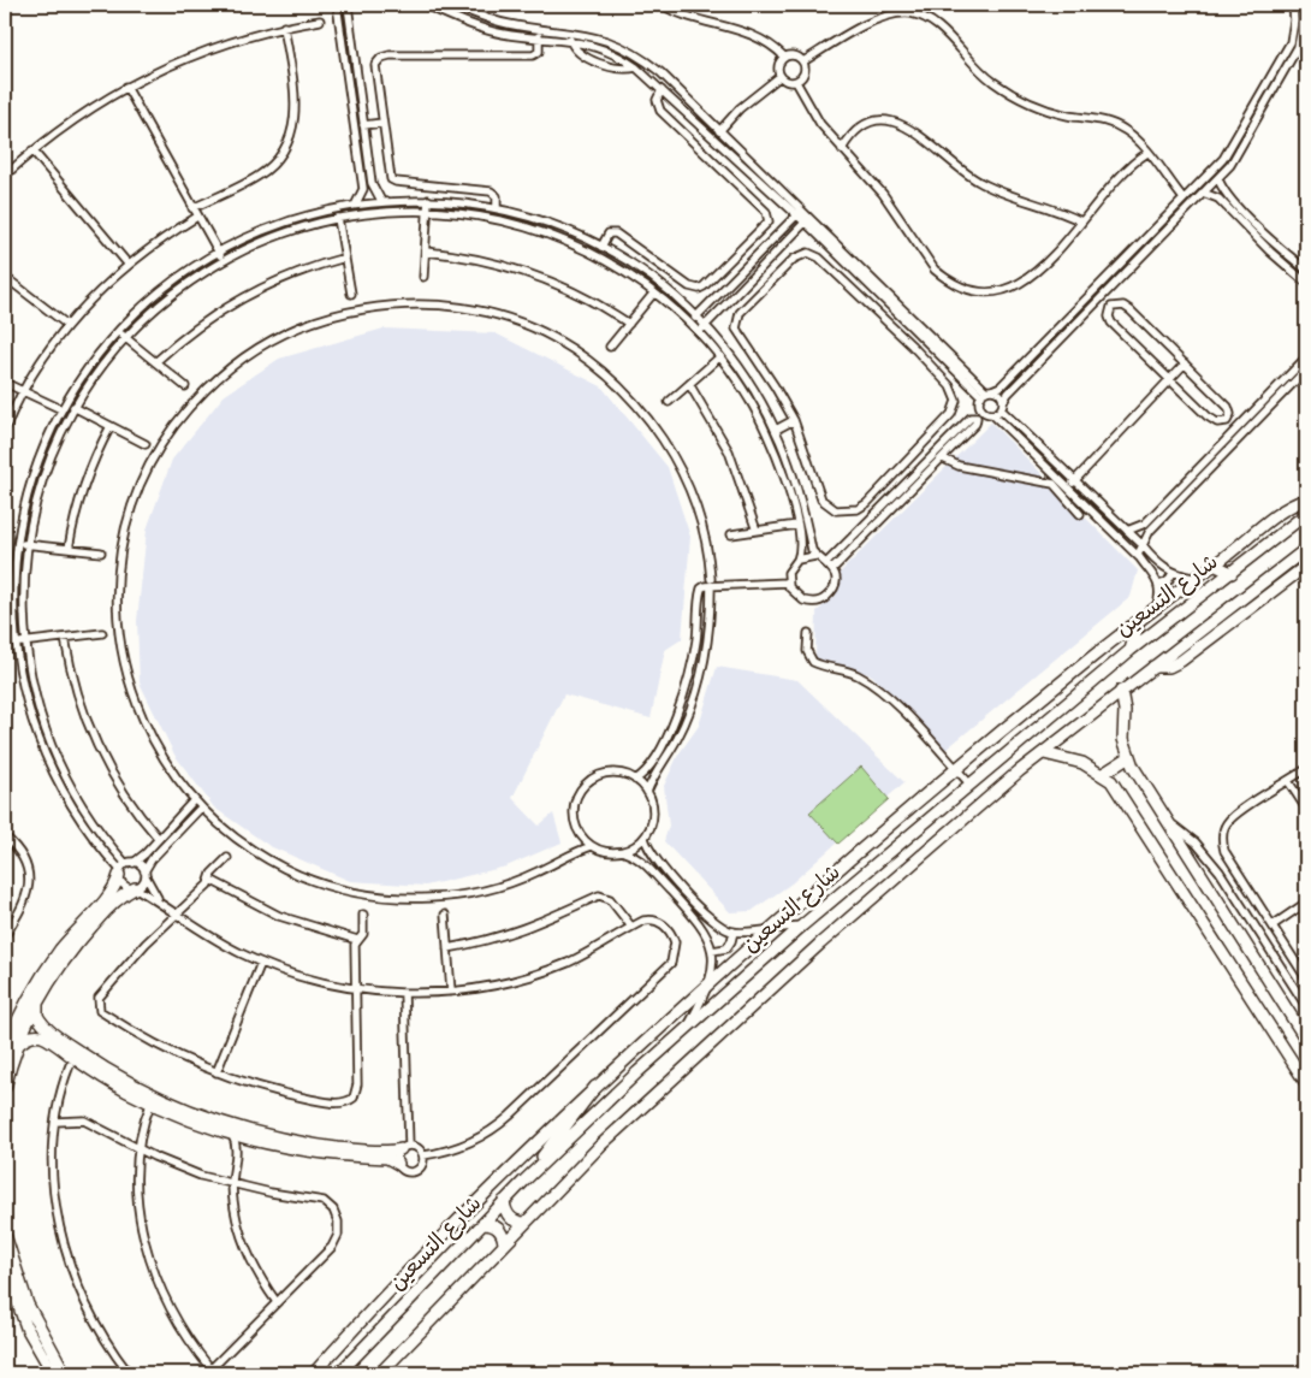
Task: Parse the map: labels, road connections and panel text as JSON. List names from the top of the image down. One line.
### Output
{"streets":{"street":["شارع التسعين"]}}
